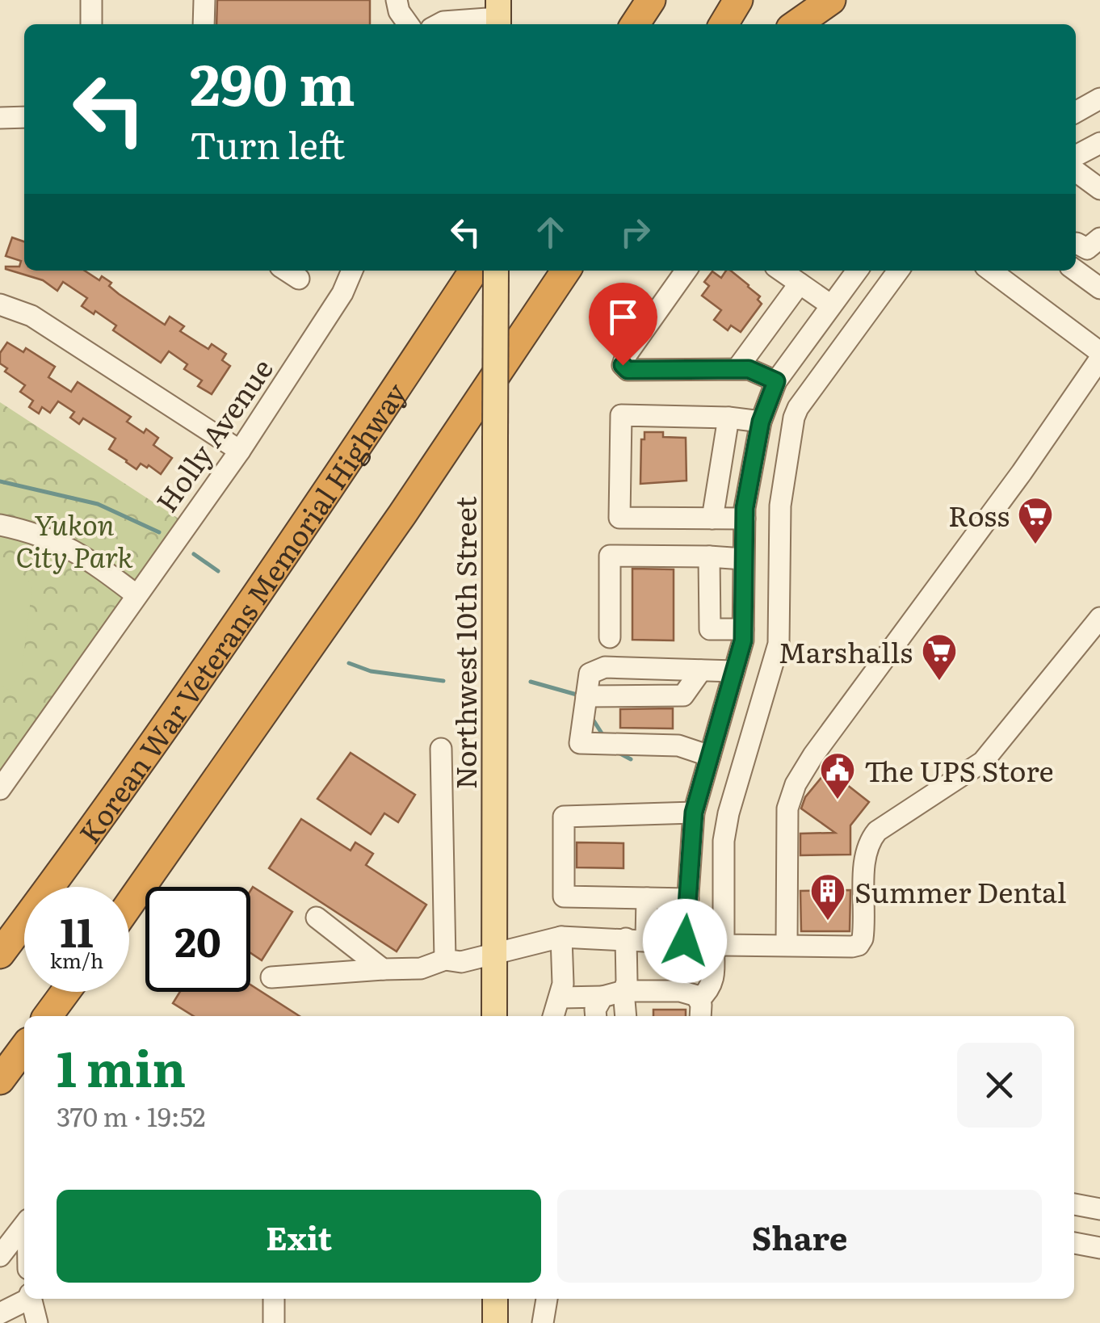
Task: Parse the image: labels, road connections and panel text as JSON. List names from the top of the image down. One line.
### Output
{"streets":{"highway":["Korean War Veterans Memorial Highway"],"main road":["Northwest 10th Street"],"street":["Holly Avenue"]},"parks":["Yukon City Park"],"places":{"supermarket":["Ross","Marshalls"],"public building":["The UPS Store"],"building":["Summer Dental"]},"page":{"turn":["290 m","Turn left"],"speed":"11 km/h","limit":"20","heading":["1 min","370 m · 19:52"],"buttons":["Exit","Share"]}}
